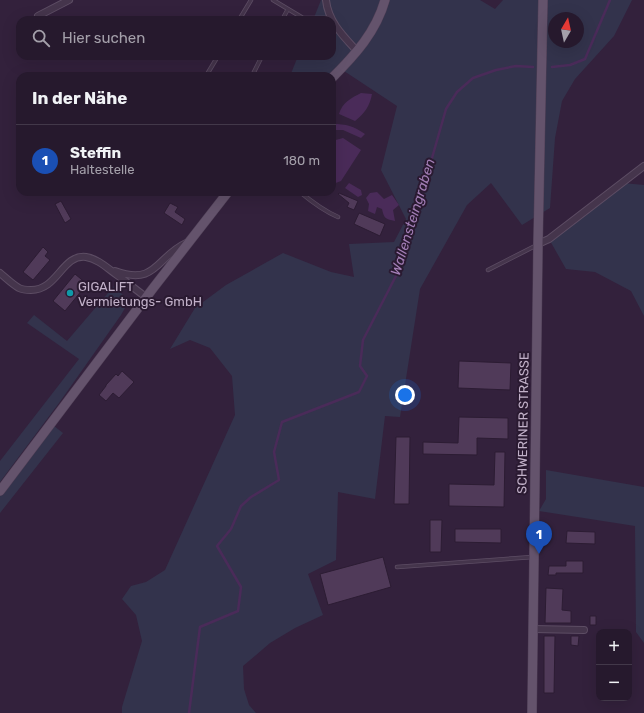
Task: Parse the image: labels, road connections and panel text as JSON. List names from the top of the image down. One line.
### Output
{"streets":{"main road":["SCHWERINER STRASSE"]},"water":["Wallensteingraben"],"places":["GIGALIFT Vermietungs- GmbH"],"north":"top","page":{"search":"Hier suchen","heading":"In der Nähe","list":[{"mark":"1","name":"Steffin","note":"Haltestelle","value":"180 m"}],"pins":"1","map_buttons":["+","−"]}}
